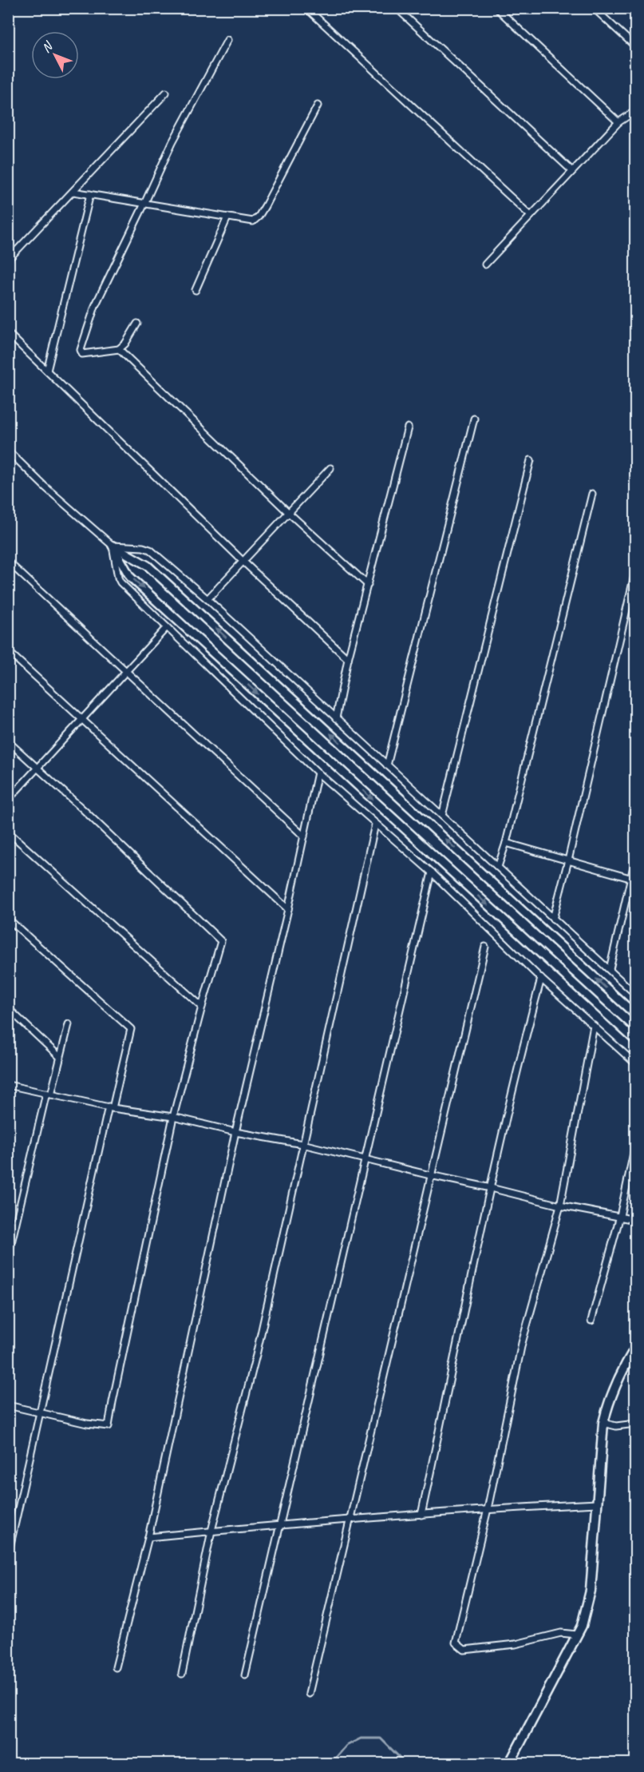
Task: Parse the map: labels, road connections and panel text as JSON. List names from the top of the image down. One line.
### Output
{"north":"top left"}
